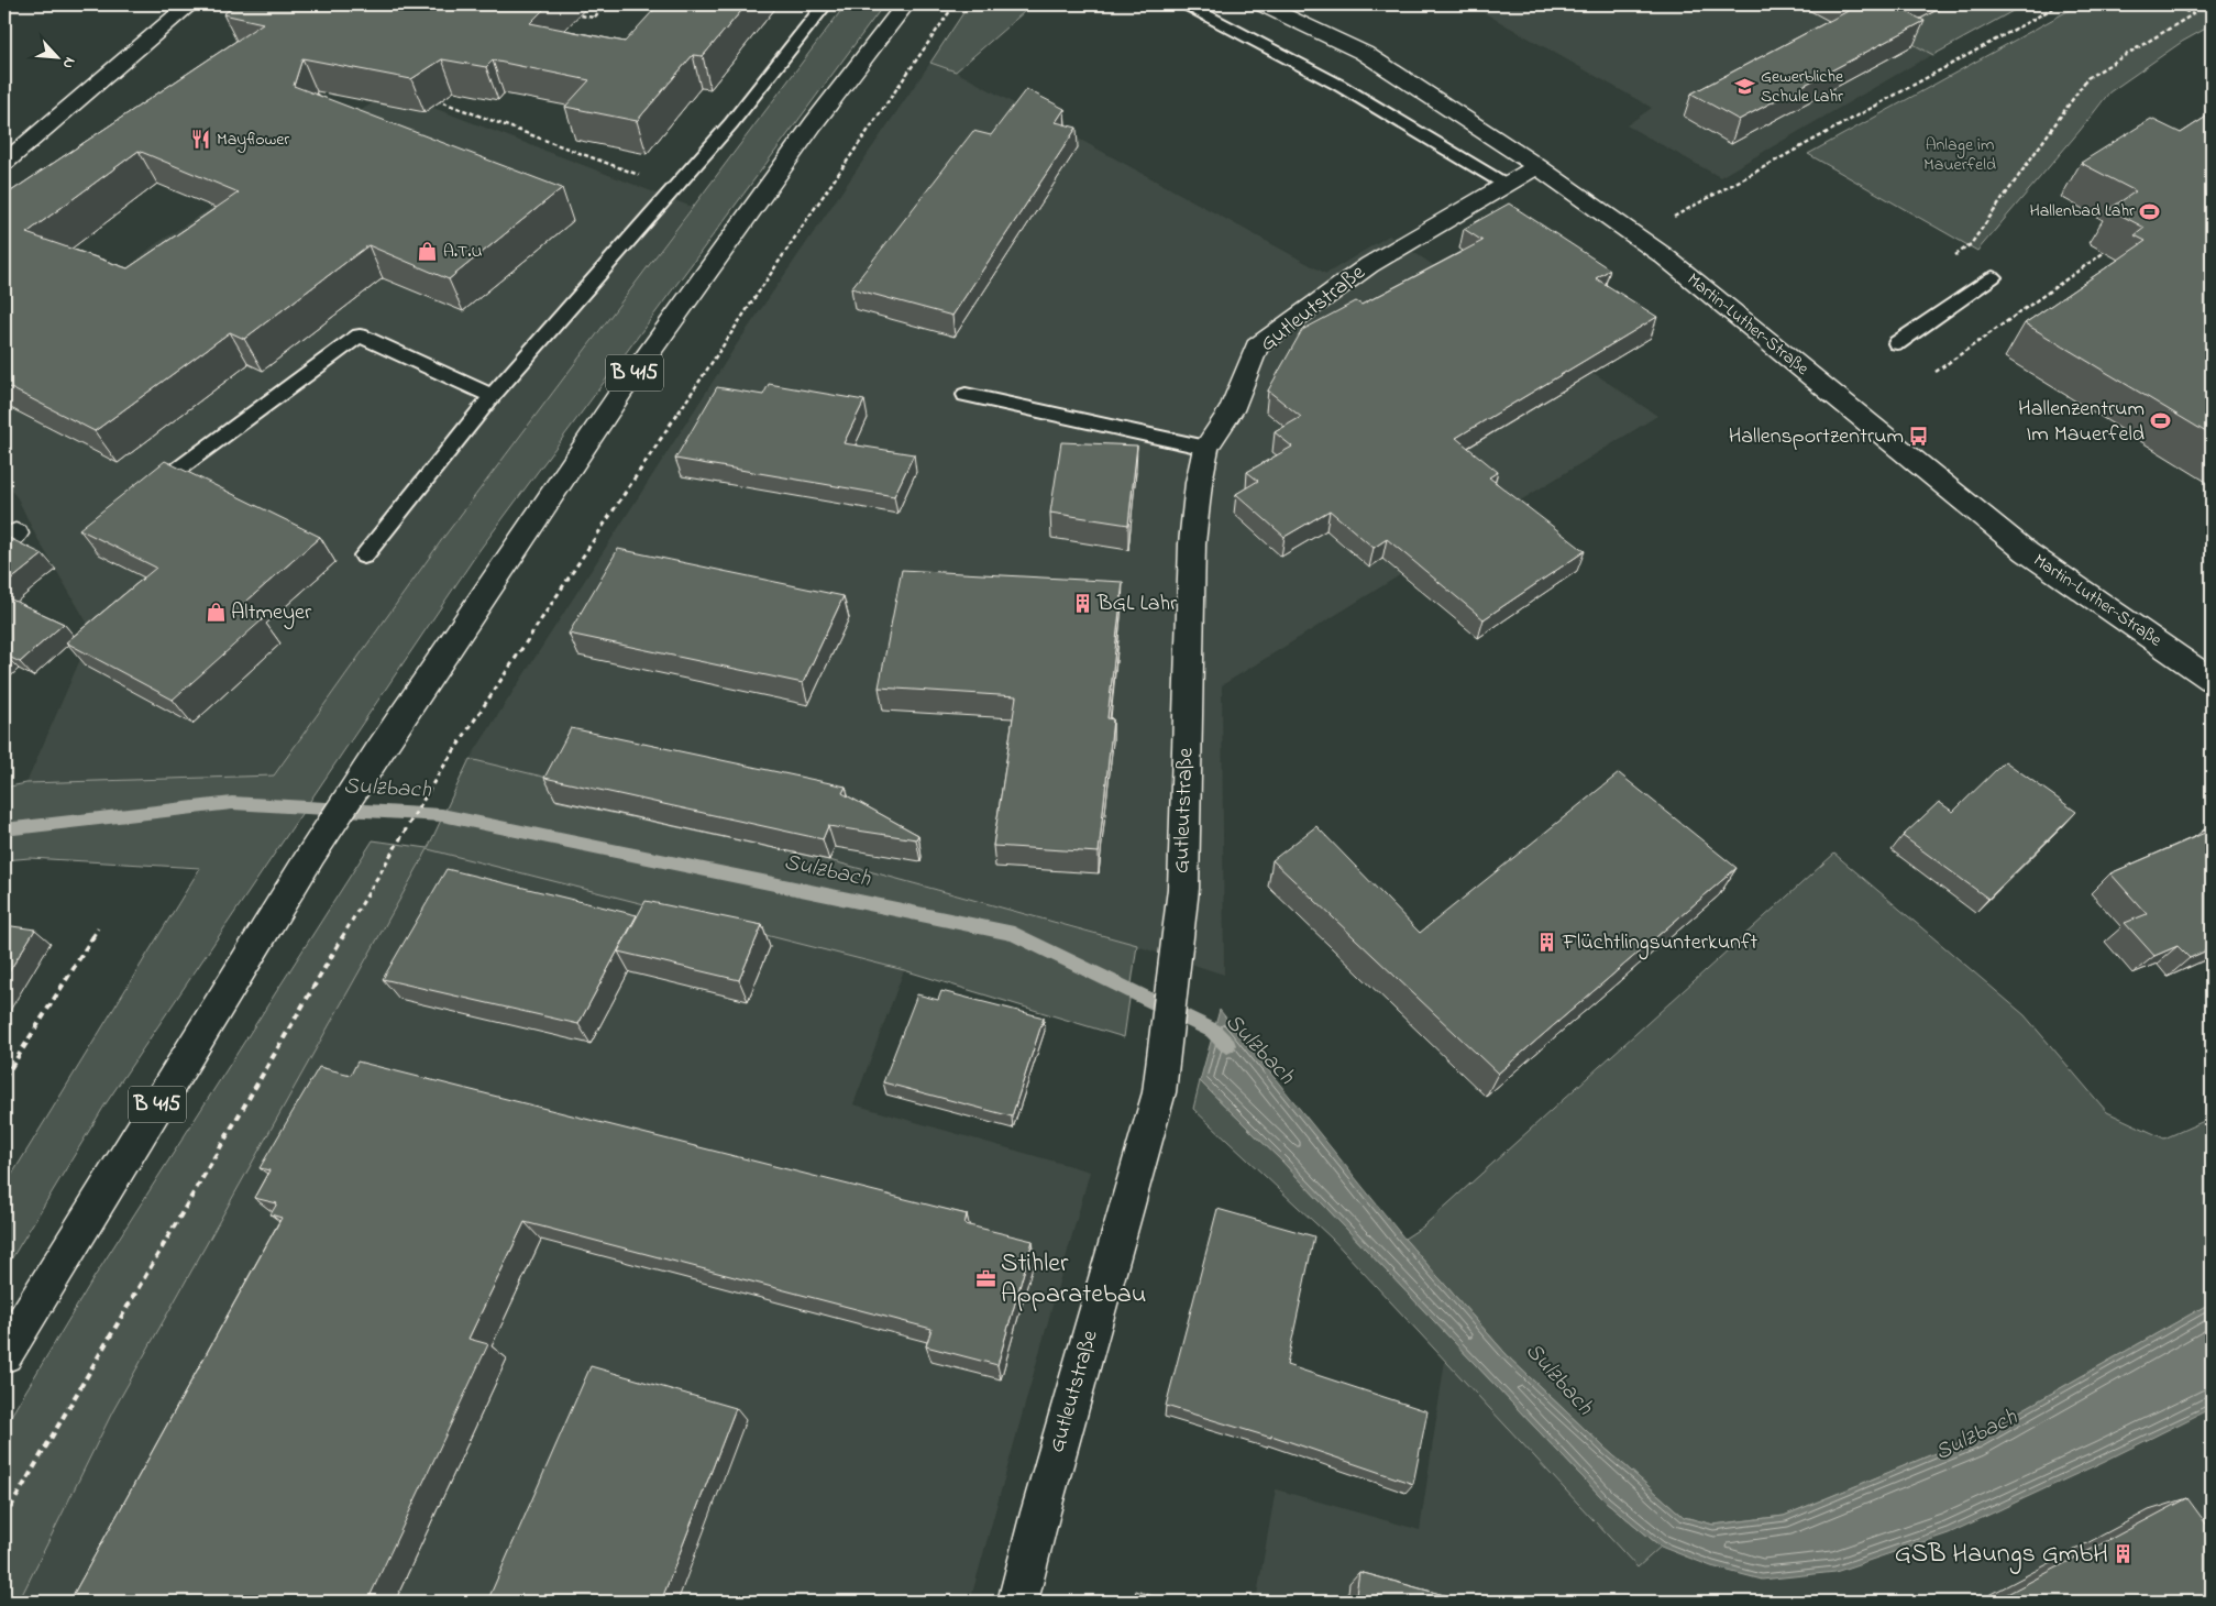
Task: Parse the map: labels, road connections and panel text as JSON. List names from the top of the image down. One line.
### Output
{"streets":{"street":["Gutleutstraße","Martin-Luther-Straße","B 415"]},"crossings":[["Gutleutstraße","Martin-Luther-Straße"]],"water":["Sulzbach"],"parks":["Anlage im Mauerfeld"],"places":{"school or university":["Gewerbliche Schule Lahr"],"restaurant":["Mayflower"],"sports":["Hallenbad Lahr","Hallenzentrum Im Mauerfeld"],"shop":["A.T.U","Altmeyer"],"bus stop":["Hallensportzentrum"],"building":["BGL Lahr","Flüchtlingsunterkunft","GSB Haungs GmbH"],"office":["Stihler Apparatebau"]},"north":"bottom right"}
